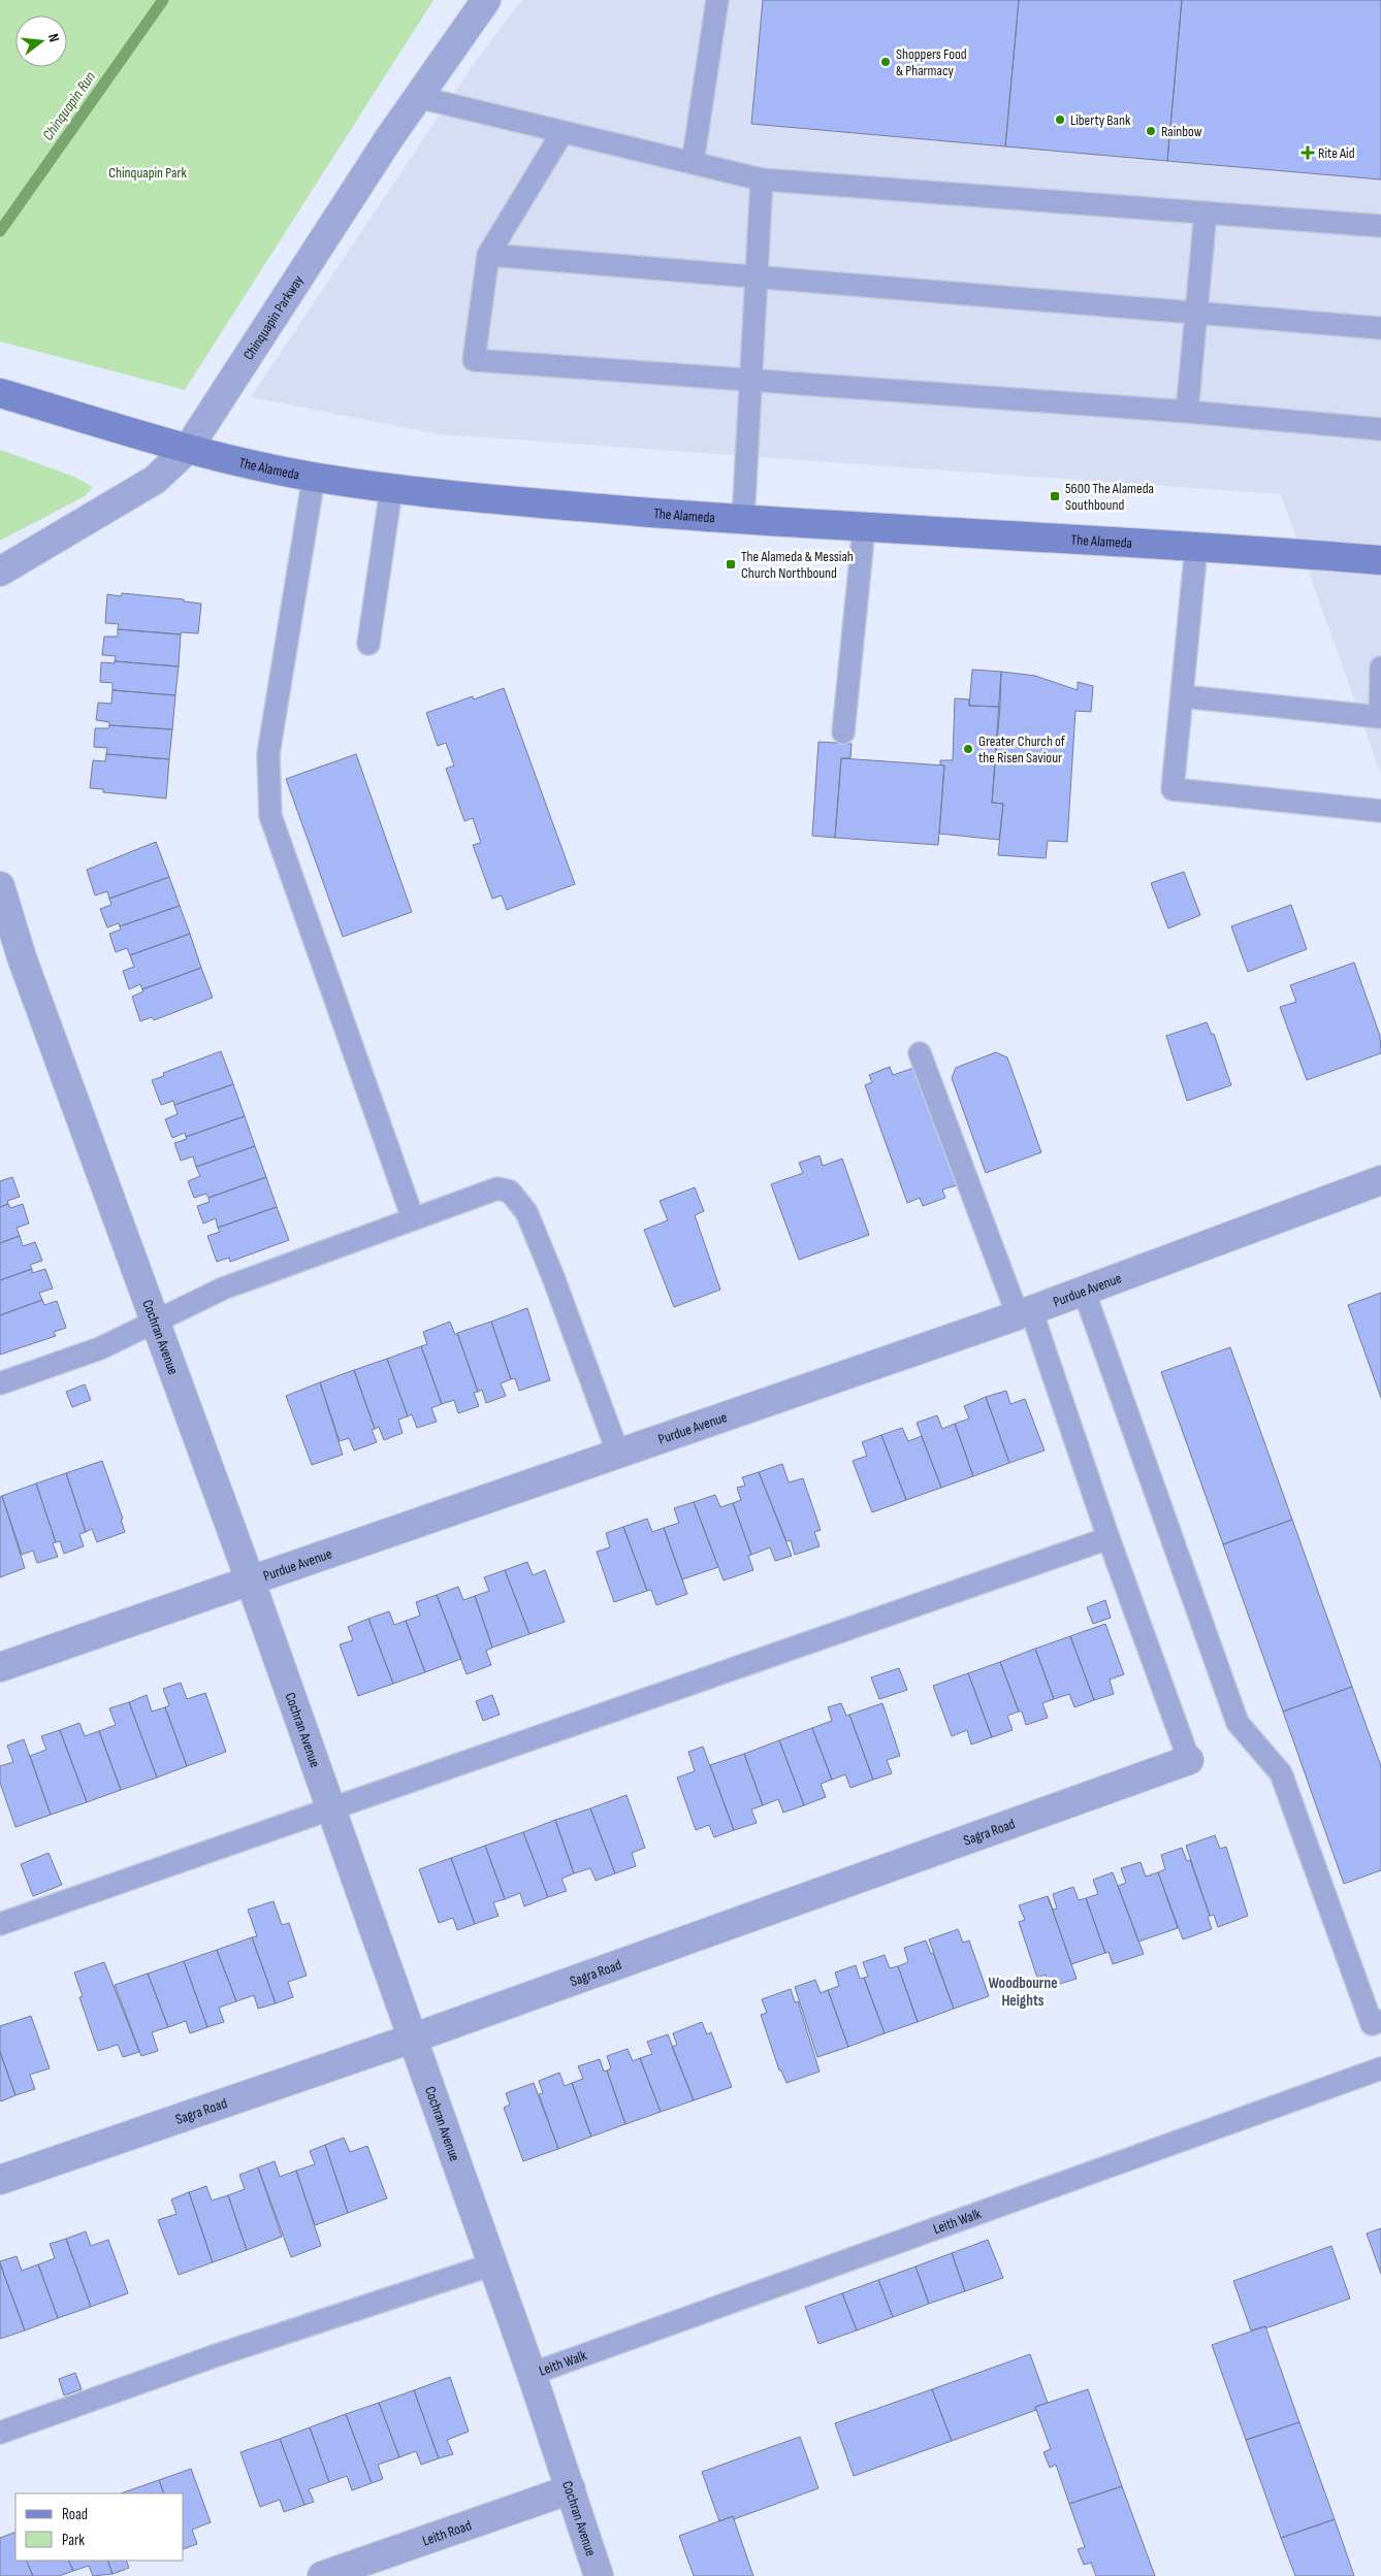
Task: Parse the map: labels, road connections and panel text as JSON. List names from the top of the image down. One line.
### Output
{"streets":{"main road":["The Alameda"],"street":["Chinquapin Parkway","Purdue Avenue","Cochran Avenue","Sagra Road","Leith Road"],"lane":["Leith Walk"]},"crossings":[["Chinquapin Parkway","The Alameda"],["Purdue Avenue","Cochran Avenue"],["Cochran Avenue","Sagra Road"],["Cochran Avenue","Leith Walk"],["Cochran Avenue","Leith Road"]],"districts":["Woodbourne Heights"],"water":["Chinquapin Run"],"parks":["Chinquapin Park"],"places":{"other":["Shoppers Food & Pharmacy","Liberty Bank","Rainbow","Greater Church of the Risen Saviour"],"health":["Rite Aid"],"transit":["5600 The Alameda Southbound","The Alameda & Messiah Church Northbound"]},"legend":["Road","Park"],"north":"right"}
